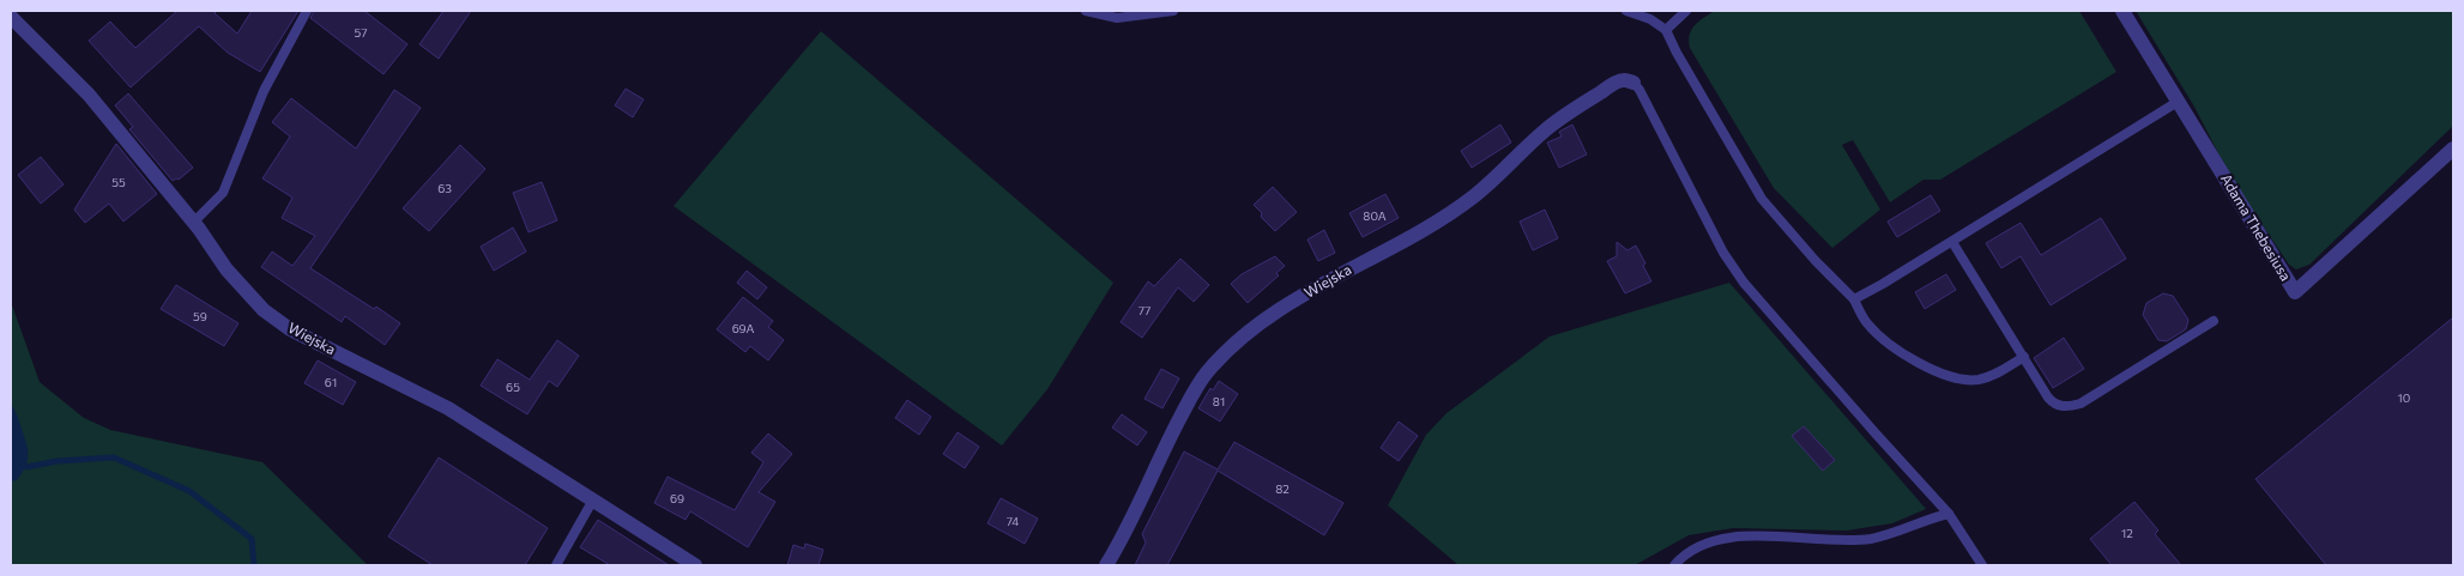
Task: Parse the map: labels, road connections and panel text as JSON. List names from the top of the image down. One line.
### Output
{"streets":{"street":["Adama Thebesiusa","Wiejska"]},"house_numbers":["57","55","63","80A","77","59","69A","61","65","10","81","82","69","74","12"]}
